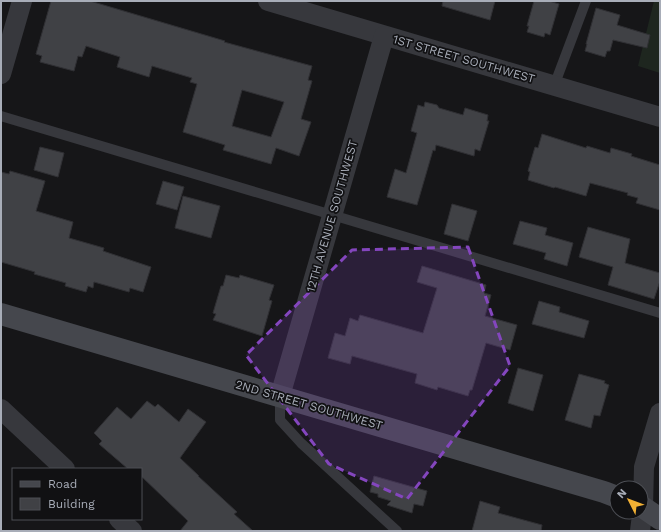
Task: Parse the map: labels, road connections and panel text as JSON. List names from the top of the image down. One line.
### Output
{"streets":{"street":["1ST STREET SOUTHWEST","12TH AVENUE SOUTHWEST","2ND STREET SOUTHWEST"]},"crossings":[["1ST STREET SOUTHWEST","12TH AVENUE SOUTHWEST"],["12TH AVENUE SOUTHWEST","2ND STREET SOUTHWEST"]],"legend":["Road","Building"],"north":"top left"}
